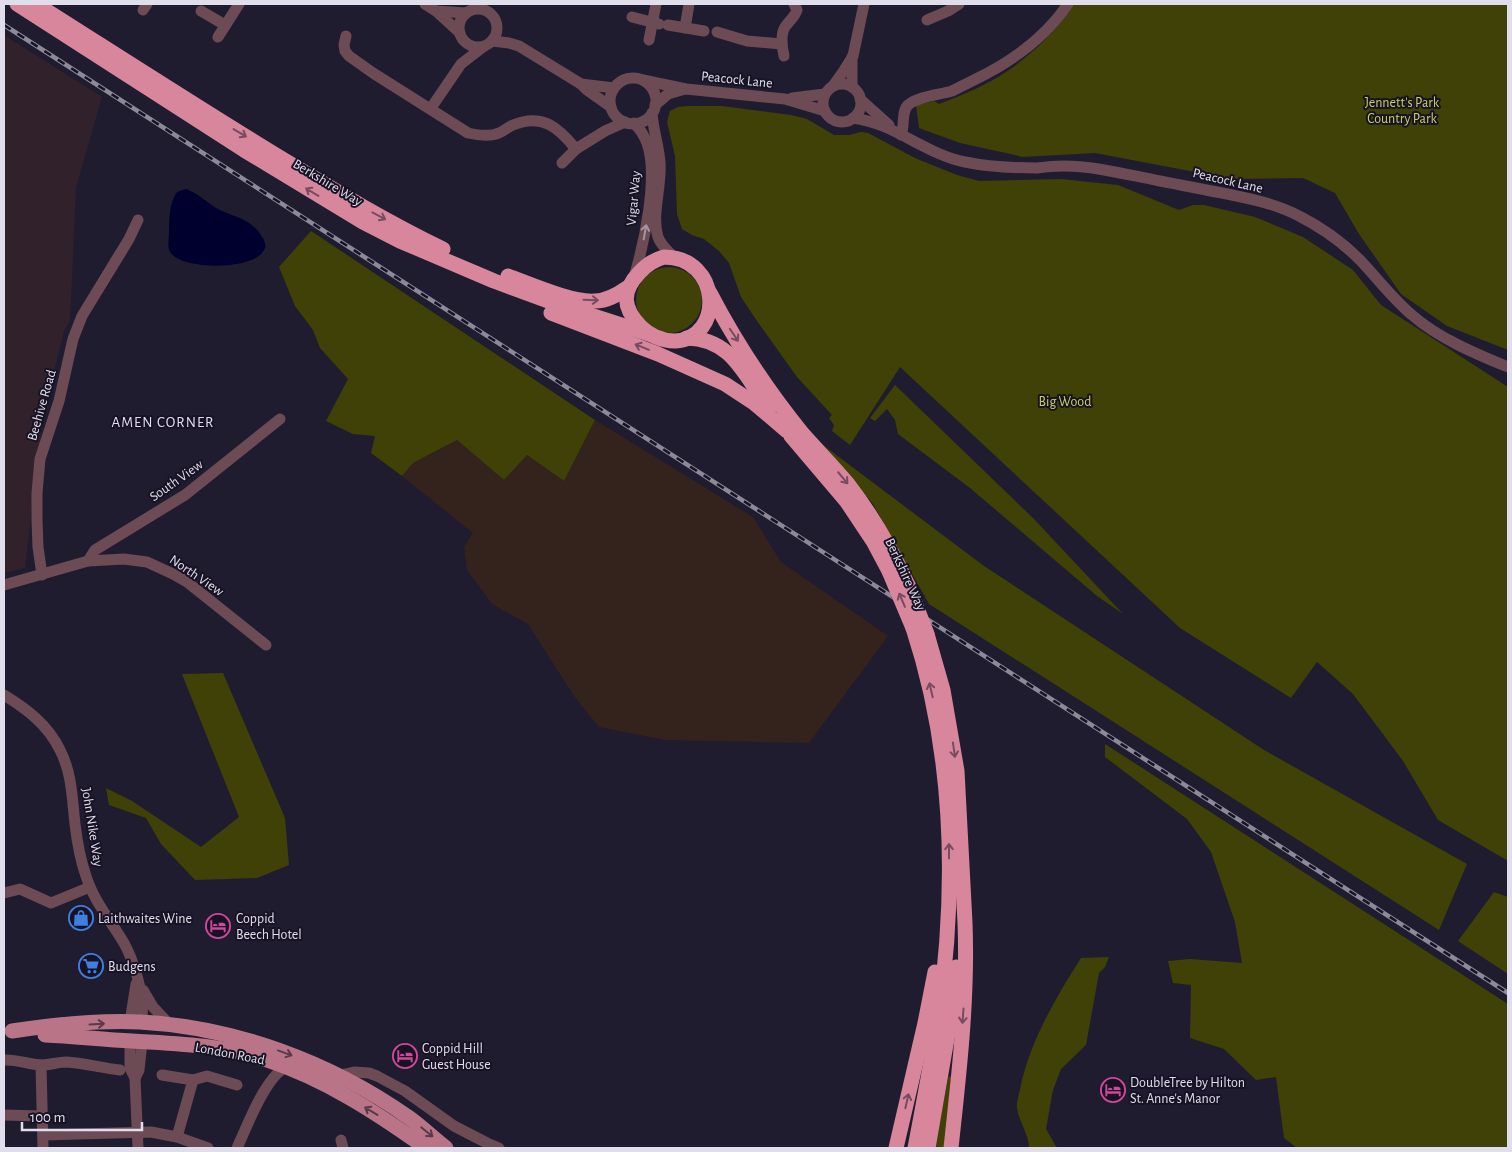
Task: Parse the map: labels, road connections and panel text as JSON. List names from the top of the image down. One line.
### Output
{"streets":{"highway":["Berkshire Way"],"main road":["London Road"],"street":["Peacock Lane","Vigar Way","Beehive Road","South View","North View","John Nike Way"]},"crossings":[["Peacock Lane","Vigar Way"],["Berkshire Way","Vigar Way"],["Beehive Road","North View"],["South View","North View"],["John Nike Way","London Road"]],"districts":["AMEN CORNER"],"parks":["Jennett's Park Country Park","Big Wood"],"places":{"shop":["Laithwaites Wine"],"hotel":["Coppid Beech Hotel","Coppid Hill Guest House","DoubleTree by Hilton St. Anne's Manor"],"supermarket":["Budgens"]},"scale_bar":"100 m"}
